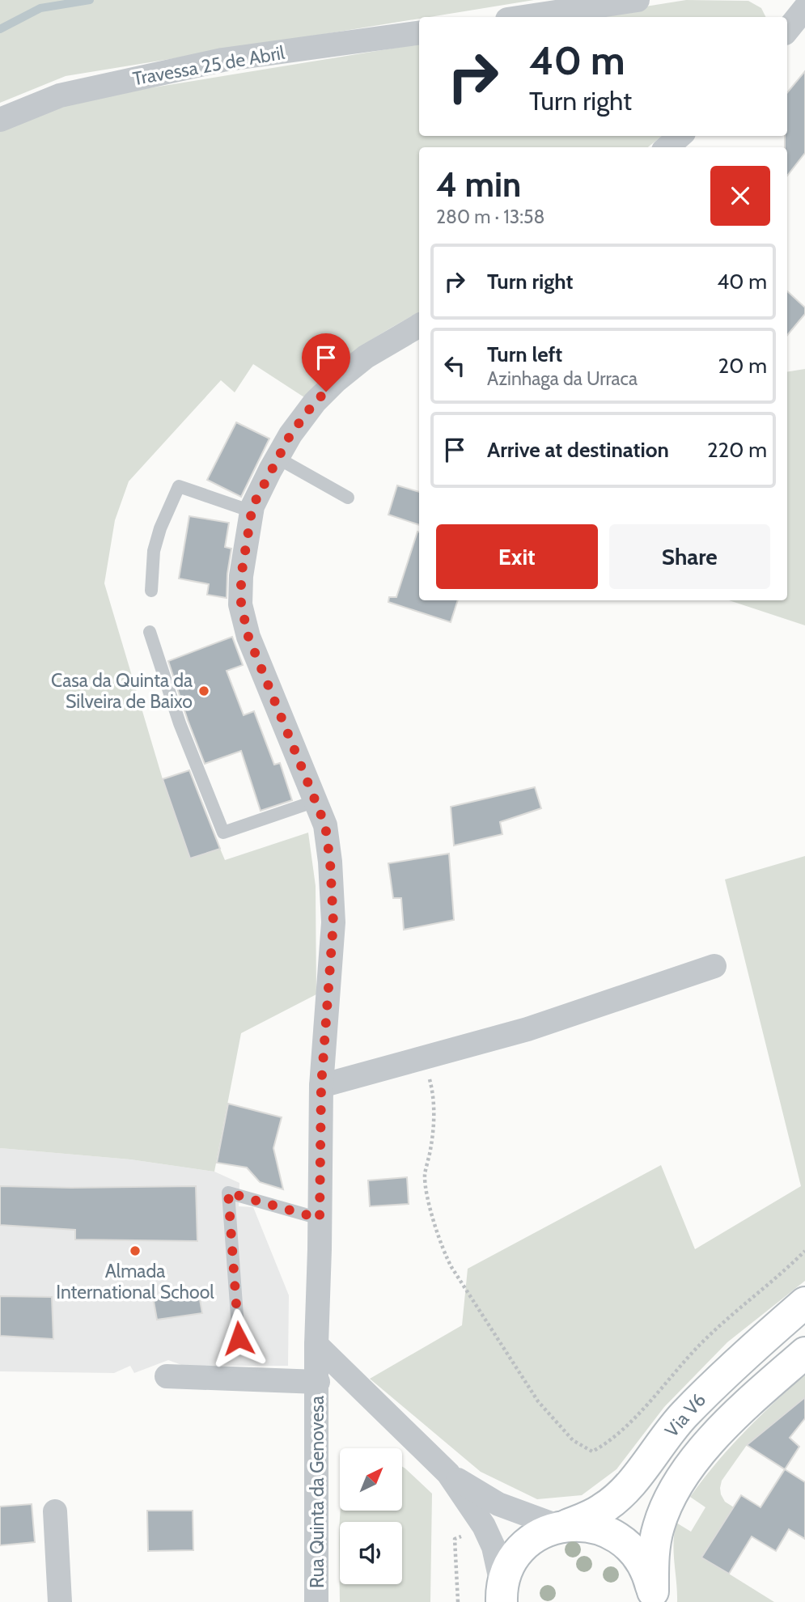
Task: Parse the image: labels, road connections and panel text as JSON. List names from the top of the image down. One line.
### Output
{"streets":{"main road":["Via V6"],"street":["Travessa 25 de Abril","Rua Quinta da Genovesa"]},"places":["Casa da Quinta da Silveira de Baixo","Almada International School"],"north":"top right","page":{"turn":["40 m","Turn right"],"heading":["4 min","280 m · 13:58"],"list":[{"name":"Turn right","value":"40 m"},{"name":"Turn left","note":"Azinhaga da Urraca","value":"20 m"},{"name":"Arrive at destination","value":"220 m"}],"buttons":["Exit","Share"]}}
